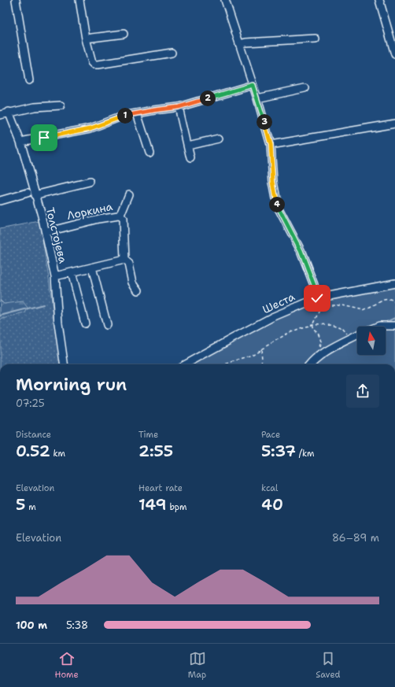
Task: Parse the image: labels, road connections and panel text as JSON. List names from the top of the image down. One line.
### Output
{"streets":{"street":["Лоркина","Толстојева","Шеста"]},"crossings":[["Лоркина","Толстојева"]],"north":"top","page":{"pins":["2","1","3","4"],"heading":["Morning run","07:25"],"stats":[["Distance","0.52 km"],["Time","2:55"],["Pace","5:37 /km"],["Elevation","5 m"],["Heart rate","149 bpm"],["kcal","40"]],"chart":["Elevation","86–89 m"],"list":[{"name":"100 m","note":"5:38"}],"tabs":["Home","Map","Saved"]}}
